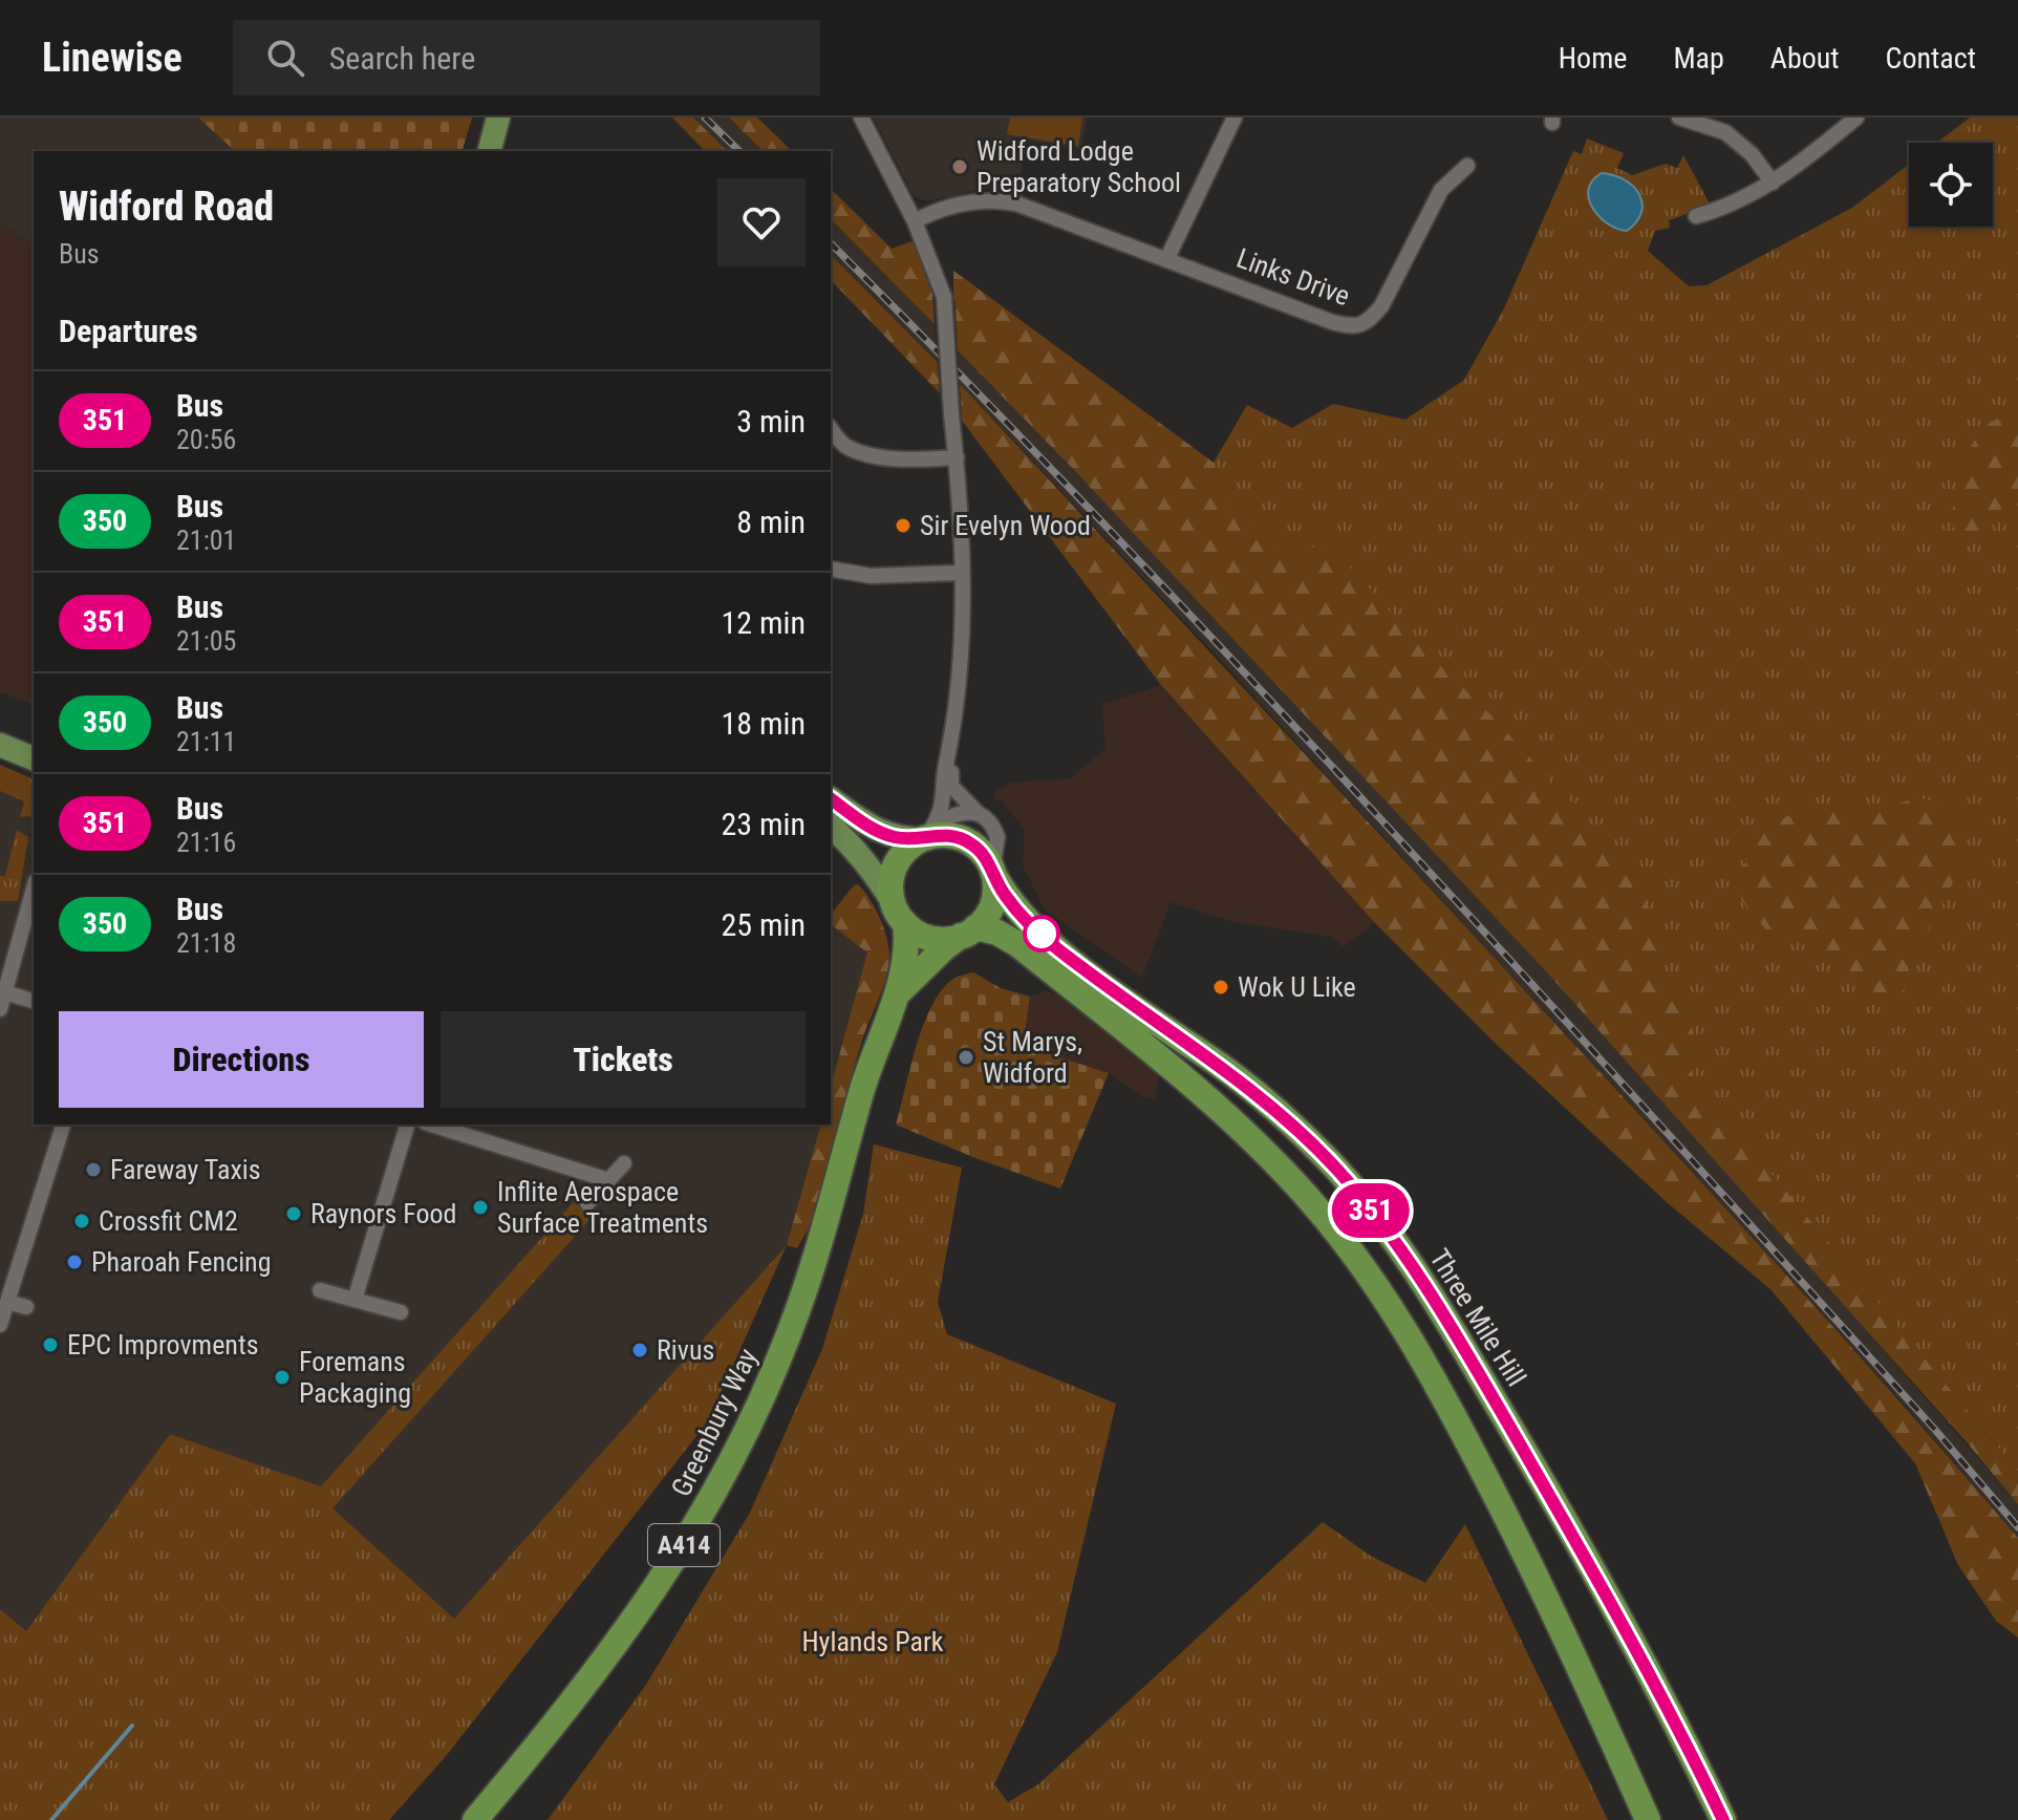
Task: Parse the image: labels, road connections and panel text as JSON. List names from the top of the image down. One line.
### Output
{"streets":{"highway":["Three Mile Hill","Greenbury Way","A414"],"street":["Links Drive"]},"crossings":[["Three Mile Hill","Greenbury Way"],["Three Mile Hill","A414"],["Greenbury Way","A414"]],"parks":["Hylands Park"],"places":["Widford Lodge Preparatory School","Sir Evelyn Wood","Wok U Like","St Marys, Widford","Fareway Taxis","Inflite Aerospace Surface Treatments","Raynors Food","Crossfit CM2","Pharoah Fencing","EPC Improvments","Rivus","Foremans Packaging"],"lines":["bus line 351"],"page":{"header":"Linewise","search":"Search here","nav":["Home","Map","About","Contact"],"on_map":"351","heading":[["Widford Road","Bus"],"Departures"],"list":[{"mark":"351","name":"Bus","note":"20:56","value":"3 min"},{"mark":"350","name":"Bus","note":"21:01","value":"8 min"},{"mark":"351","name":"Bus","note":"21:05","value":"12 min"},{"mark":"350","name":"Bus","note":"21:11","value":"18 min"},{"mark":"351","name":"Bus","note":"21:16","value":"23 min"},{"mark":"350","name":"Bus","note":"21:18","value":"25 min"}],"buttons":["Directions","Tickets"]}}
